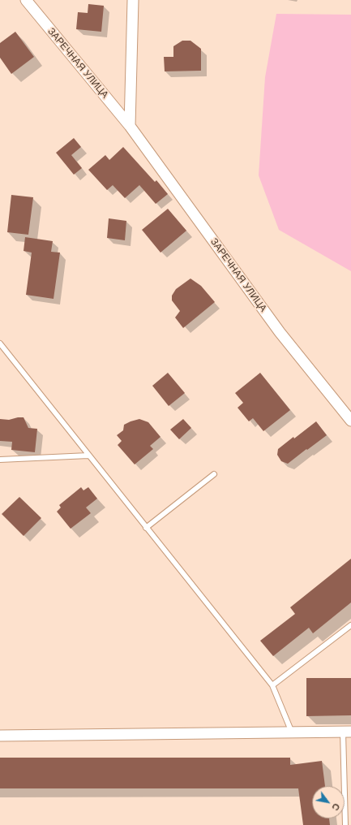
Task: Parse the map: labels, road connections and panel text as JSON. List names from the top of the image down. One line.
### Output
{"streets":{"street":["ЗАРЕЧНАЯ УЛИЦА"]},"north":"bottom right"}
